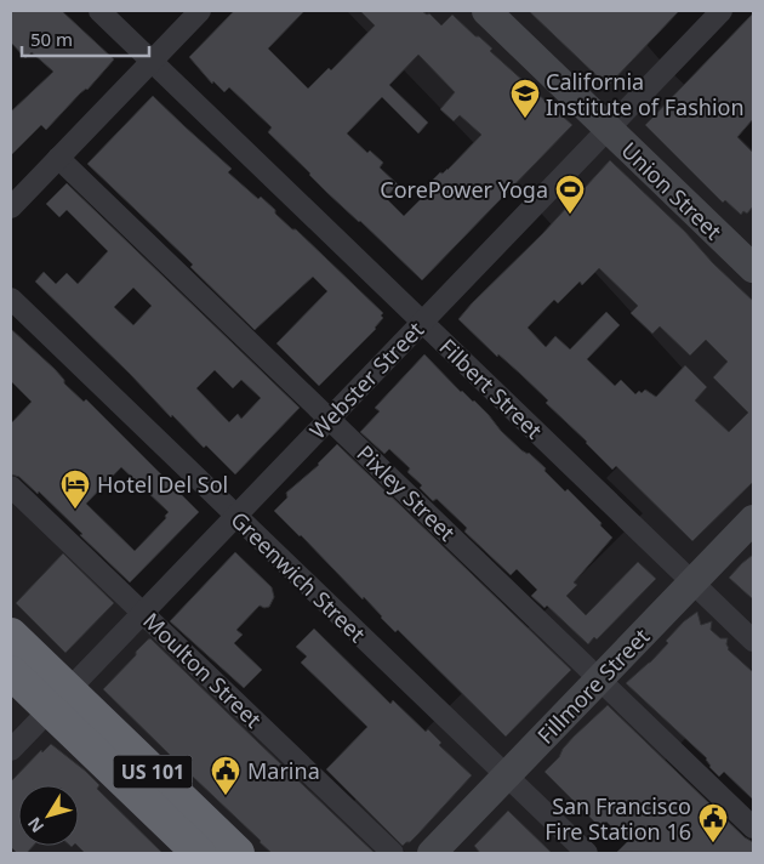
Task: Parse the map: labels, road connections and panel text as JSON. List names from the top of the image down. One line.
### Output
{"streets":{"highway":["US 101"],"street":["Union Street","Webster Street","Filbert Street","Pixley Street","Greenwich Street","Moulton Street","Fillmore Street"]},"crossings":[["Union Street","Webster Street"],["Webster Street","Filbert Street"],["Webster Street","Pixley Street"],["Webster Street","Greenwich Street"],["Webster Street","Moulton Street"],["Webster Street","US 101"],["Filbert Street","Fillmore Street"],["Pixley Street","Fillmore Street"],["Greenwich Street","Fillmore Street"]],"places":{"school or university":["California Institute of Fashion"],"sports":["CorePower Yoga"],"hotel":["Hotel Del Sol"],"public building":["Marina","San Francisco Fire Station 16"]},"scale_bar":"50 m","north":"bottom left"}
